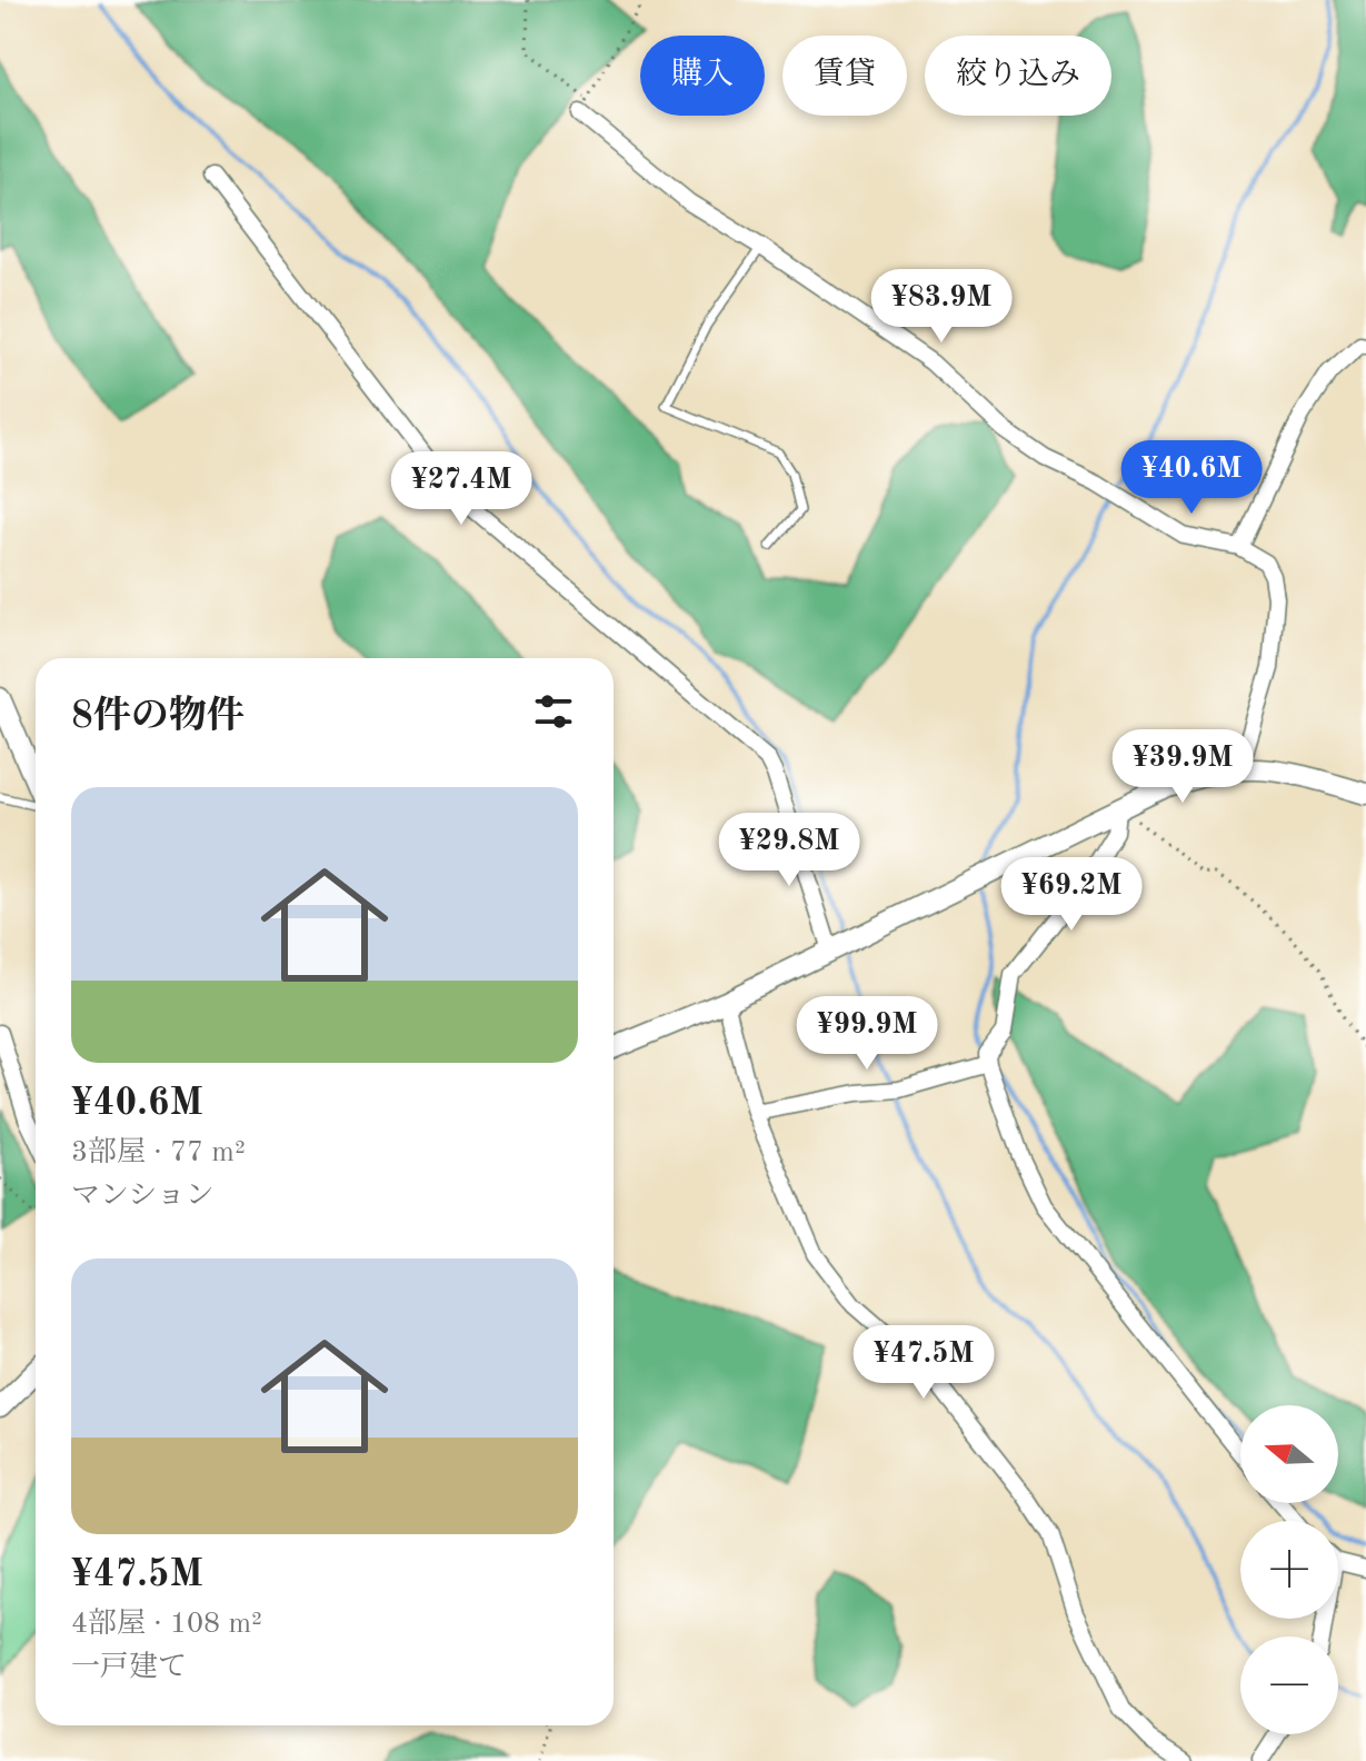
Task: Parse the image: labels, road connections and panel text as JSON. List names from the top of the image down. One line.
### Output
{"north":"left","page":{"chip":["購入","賃貸","絞り込み"],"price":["¥83.9M","¥40.6M","¥27.4M","¥39.9M","¥29.8M","¥69.2M","¥99.9M","¥47.5M"],"heading":"8件の物件","list":[{"name":"¥40.6M","note":"3部屋 · 77 m² · マンション"},{"name":"¥47.5M","note":"4部屋 · 108 m² · 一戸建て"}],"map_buttons":["+","−"]}}
